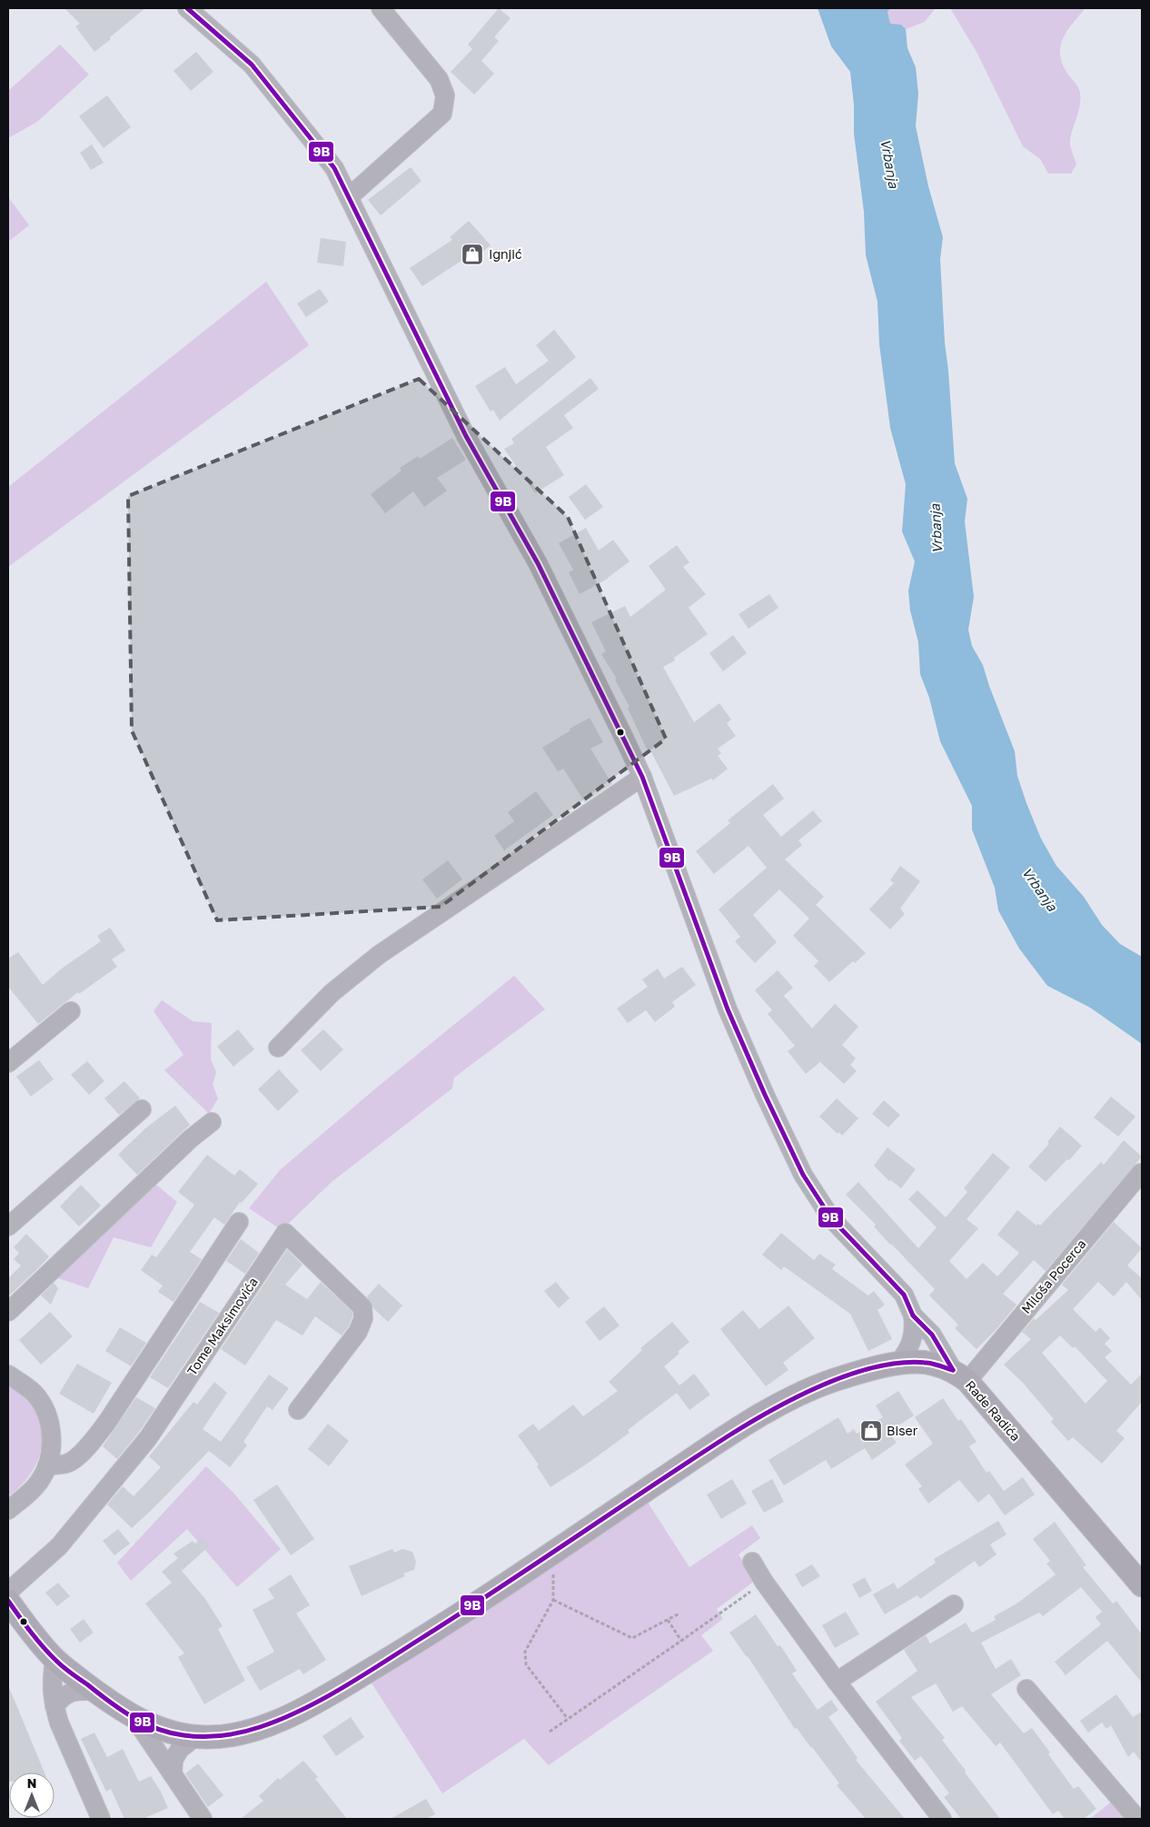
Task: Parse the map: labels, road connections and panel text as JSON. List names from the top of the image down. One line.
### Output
{"streets":{"main road":["Rade Radića"],"street":["Miloša Pocerca","Tome Maksimovića"]},"crossings":[["Miloša Pocerca","Rade Radića"]],"water":["Vrbanja"],"places":{"shop":["Ignjić","Biser"]},"lines":["transit line 9B"],"north":"top"}
